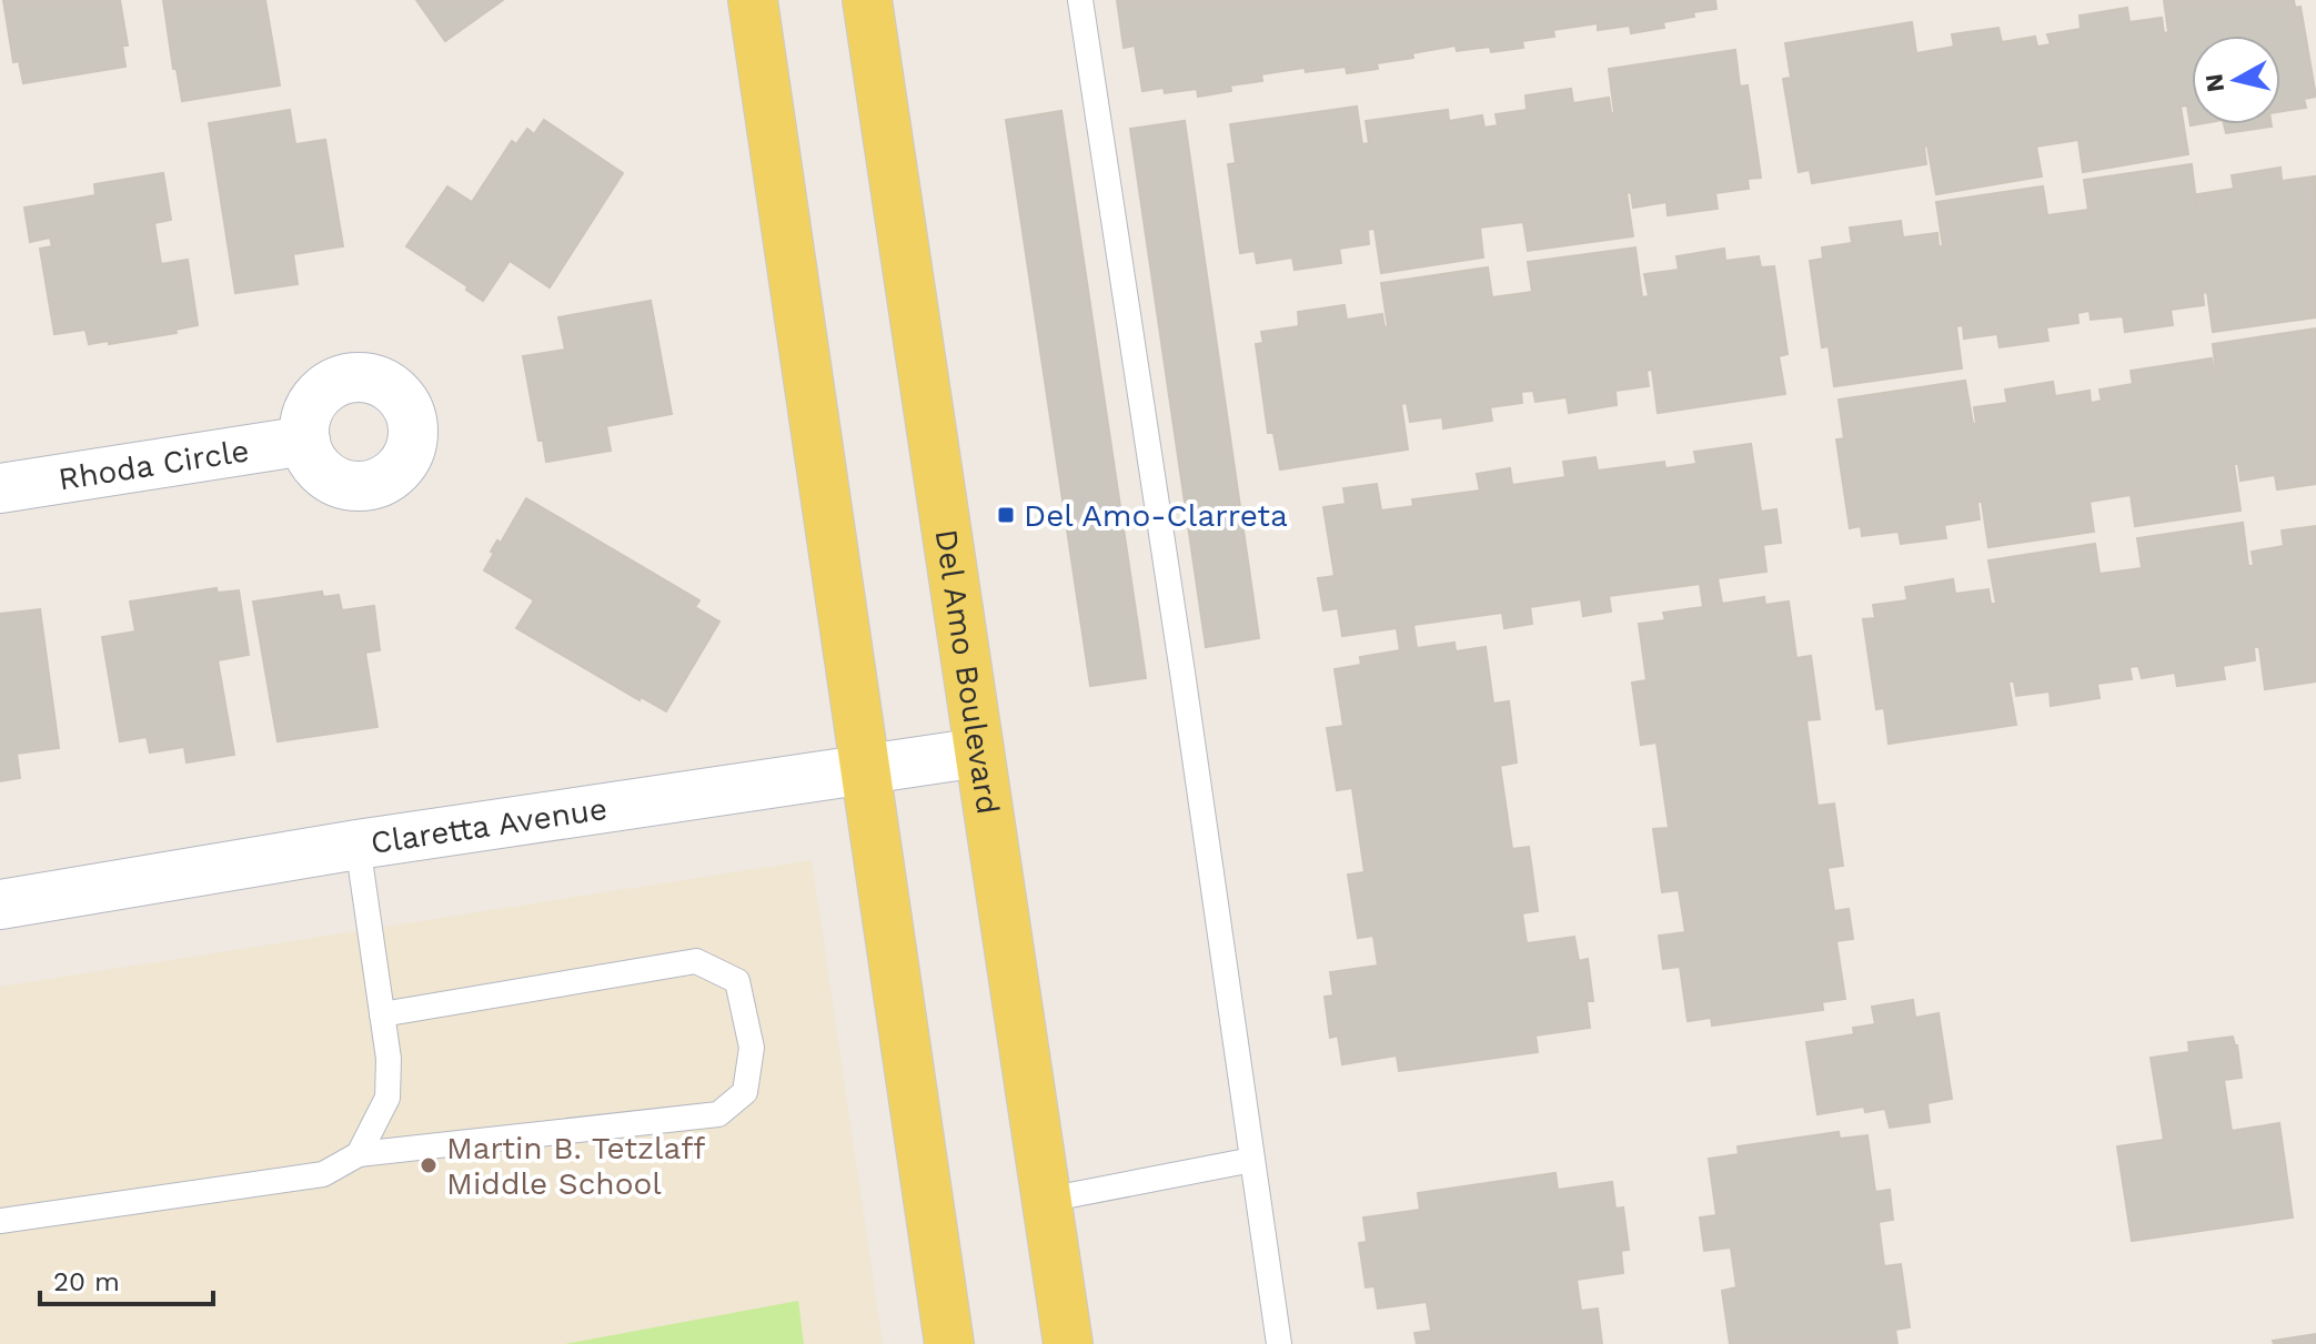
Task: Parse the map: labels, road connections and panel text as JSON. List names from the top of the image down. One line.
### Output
{"streets":{"main road":["Del Amo Boulevard"],"street":["Rhoda Circle","Claretta Avenue"]},"crossings":[["Del Amo Boulevard","Claretta Avenue"]],"places":{"transit":["Del Amo-Clarreta"],"other":["Martin B. Tetzlaff Middle School"]},"scale_bar":"20 m","north":"left"}
